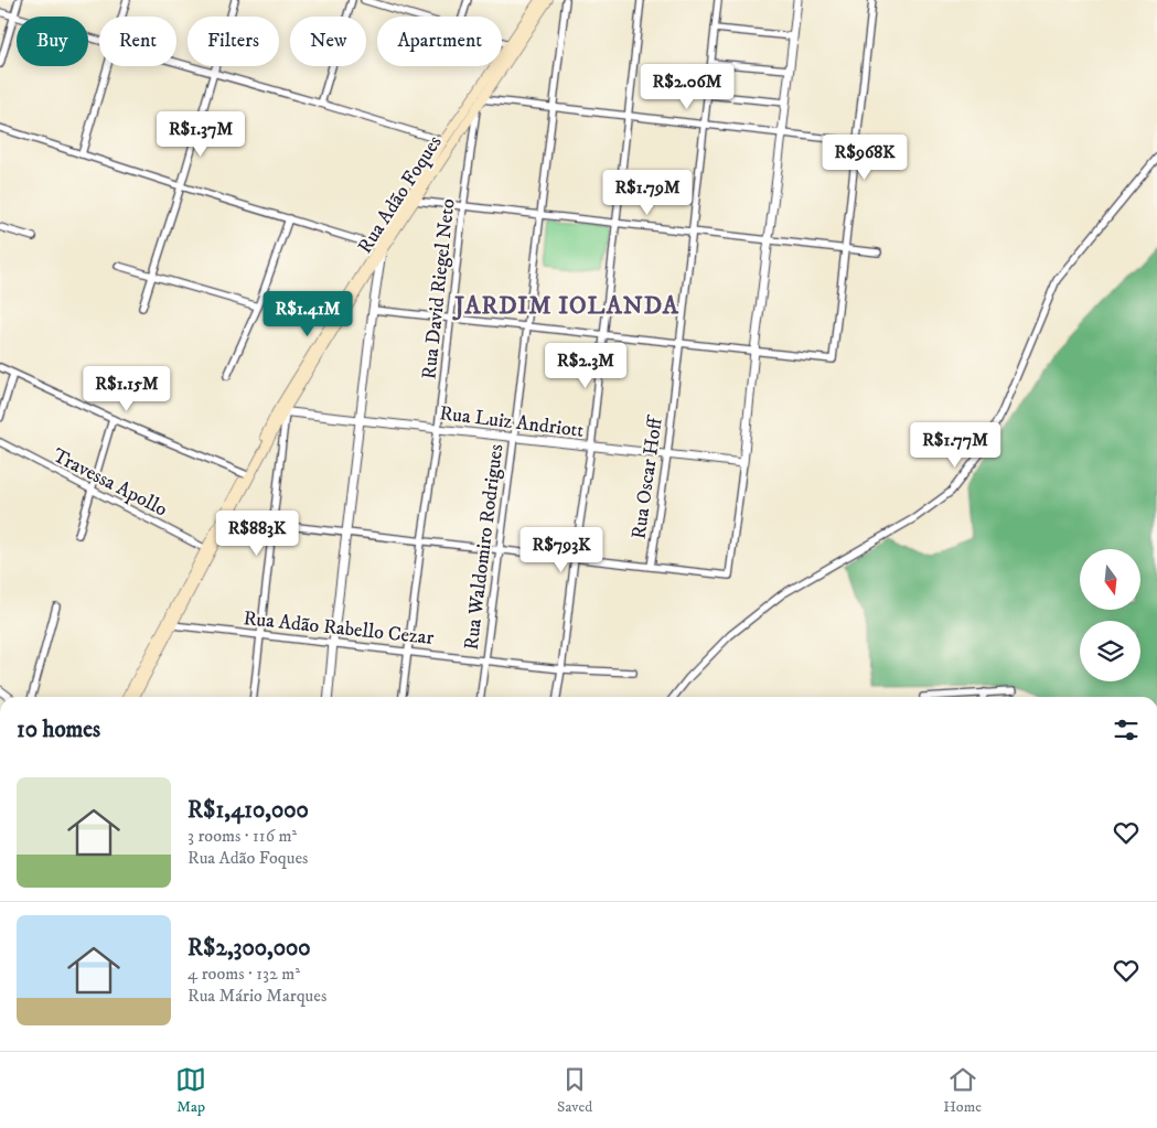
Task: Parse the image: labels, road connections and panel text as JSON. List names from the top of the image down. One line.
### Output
{"streets":{"main road":["Rua Adão Foques"],"street":["Rua David Riegel Neto","Rua Luiz Andriott","Rua Oscar Hoff","Travessa Apollo","Rua Waldomiro Rodrigues","Rua Adão Rabello Cezar"]},"crossings":[["Rua Adão Foques","Rua David Riegel Neto"],["Rua Adão Foques","Rua Luiz Andriott"],["Rua Adão Foques","Travessa Apollo"],["Rua Adão Foques","Rua Adão Rabello Cezar"],["Rua David Riegel Neto","Rua Luiz Andriott"],["Rua David Riegel Neto","Rua Adão Rabello Cezar"],["Rua Luiz Andriott","Rua Oscar Hoff"],["Rua Luiz Andriott","Rua Waldomiro Rodrigues"],["Rua Waldomiro Rodrigues","Rua Adão Rabello Cezar"]],"districts":["JARDIM IOLANDA"],"north":"bottom","page":{"chip":["Buy","Rent","Filters","New","Apartment"],"price":["R$2.06M","R$1.37M","R$968K","R$1.79M","R$1.41M","R$2.3M","R$1.15M","R$1.77M","R$883K","R$793K"],"heading":"10 homes","list":[{"name":"R$1,410,000","note":"3 rooms · 116 m² · Rua Adão Foques"},{"name":"R$2,300,000","note":"4 rooms · 132 m² · Rua Mário Marques"}],"tabs":["Map","Saved","Home"]}}
